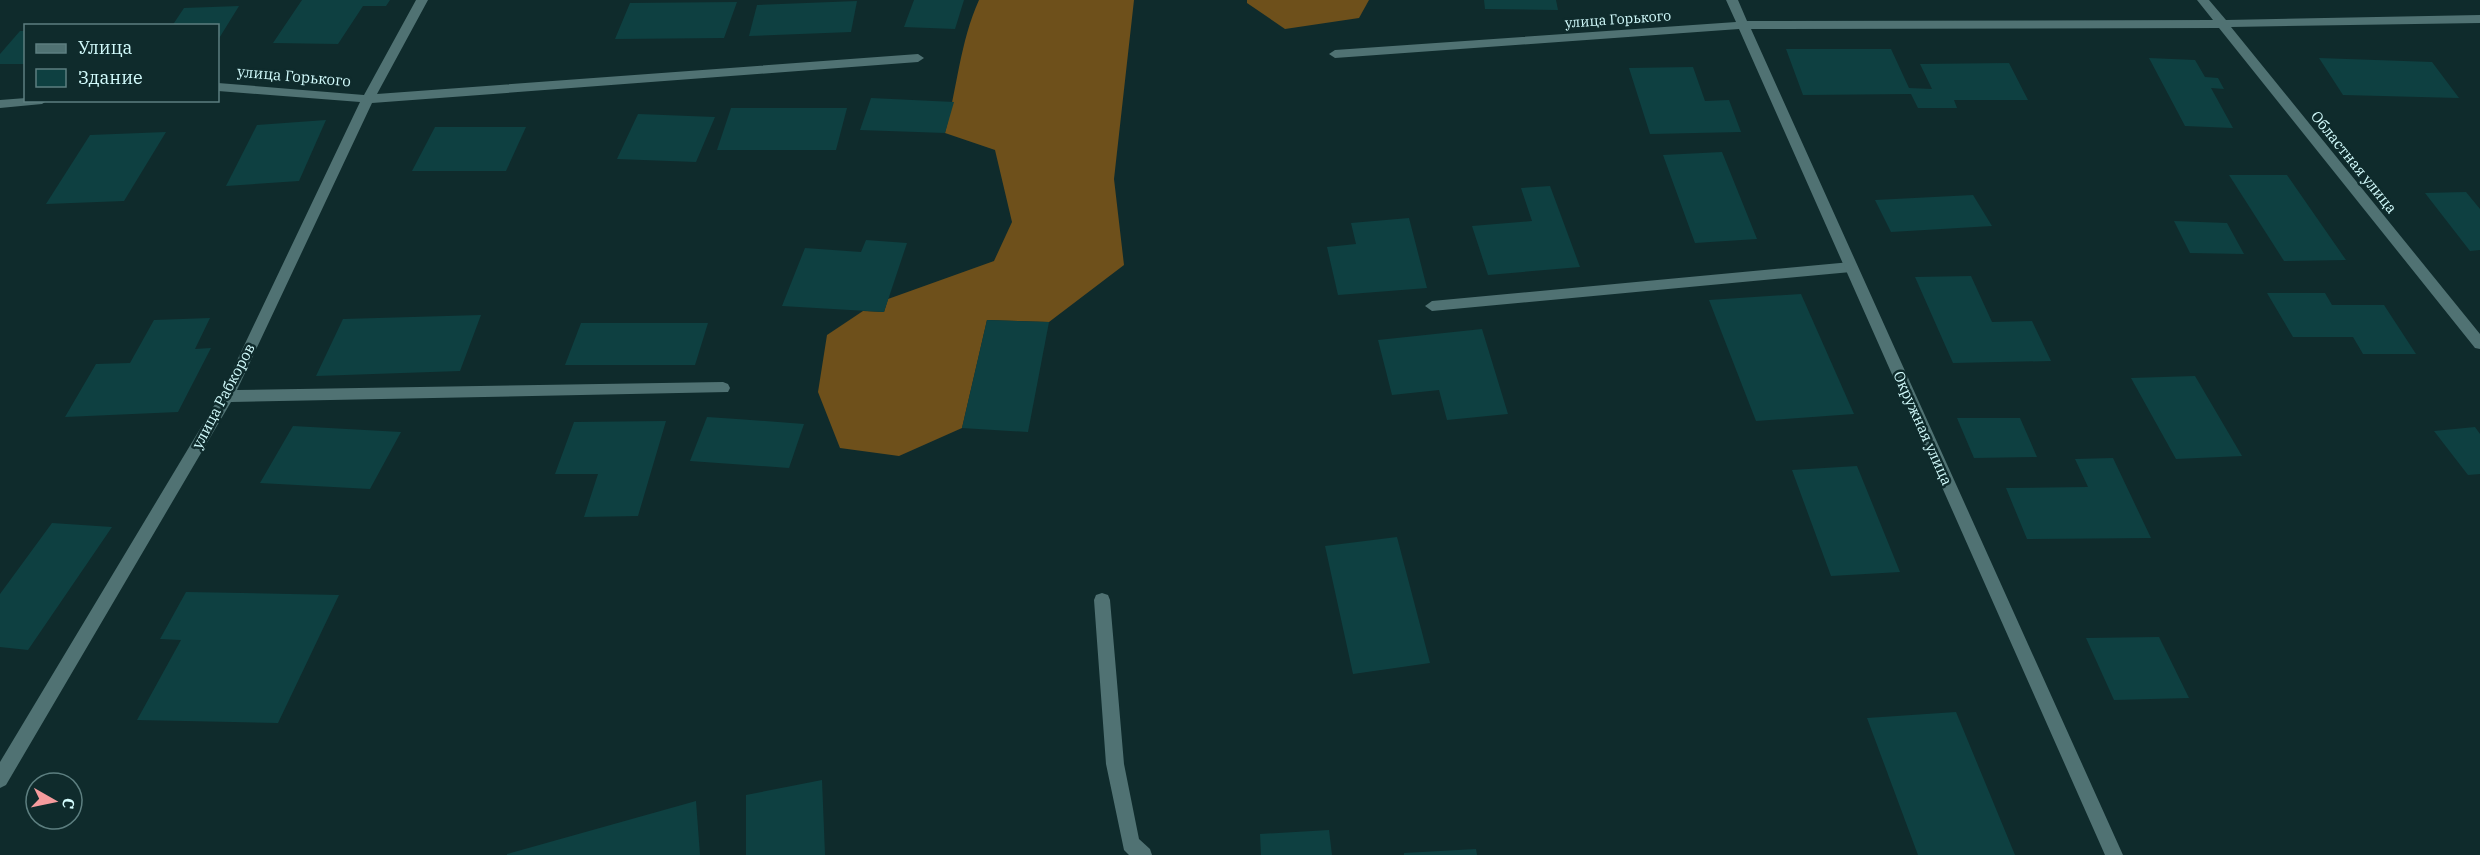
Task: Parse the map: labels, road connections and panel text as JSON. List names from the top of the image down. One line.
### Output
{"streets":{"street":["улица Горького","Областная улица","улица Рабкоров","Окружная улица"]},"crossings":[["улица Горького","Областная улица"],["улица Горького","улица Рабкоров"],["улица Горького","Окружная улица"]],"legend":["Улица","Здание"],"north":"right"}
